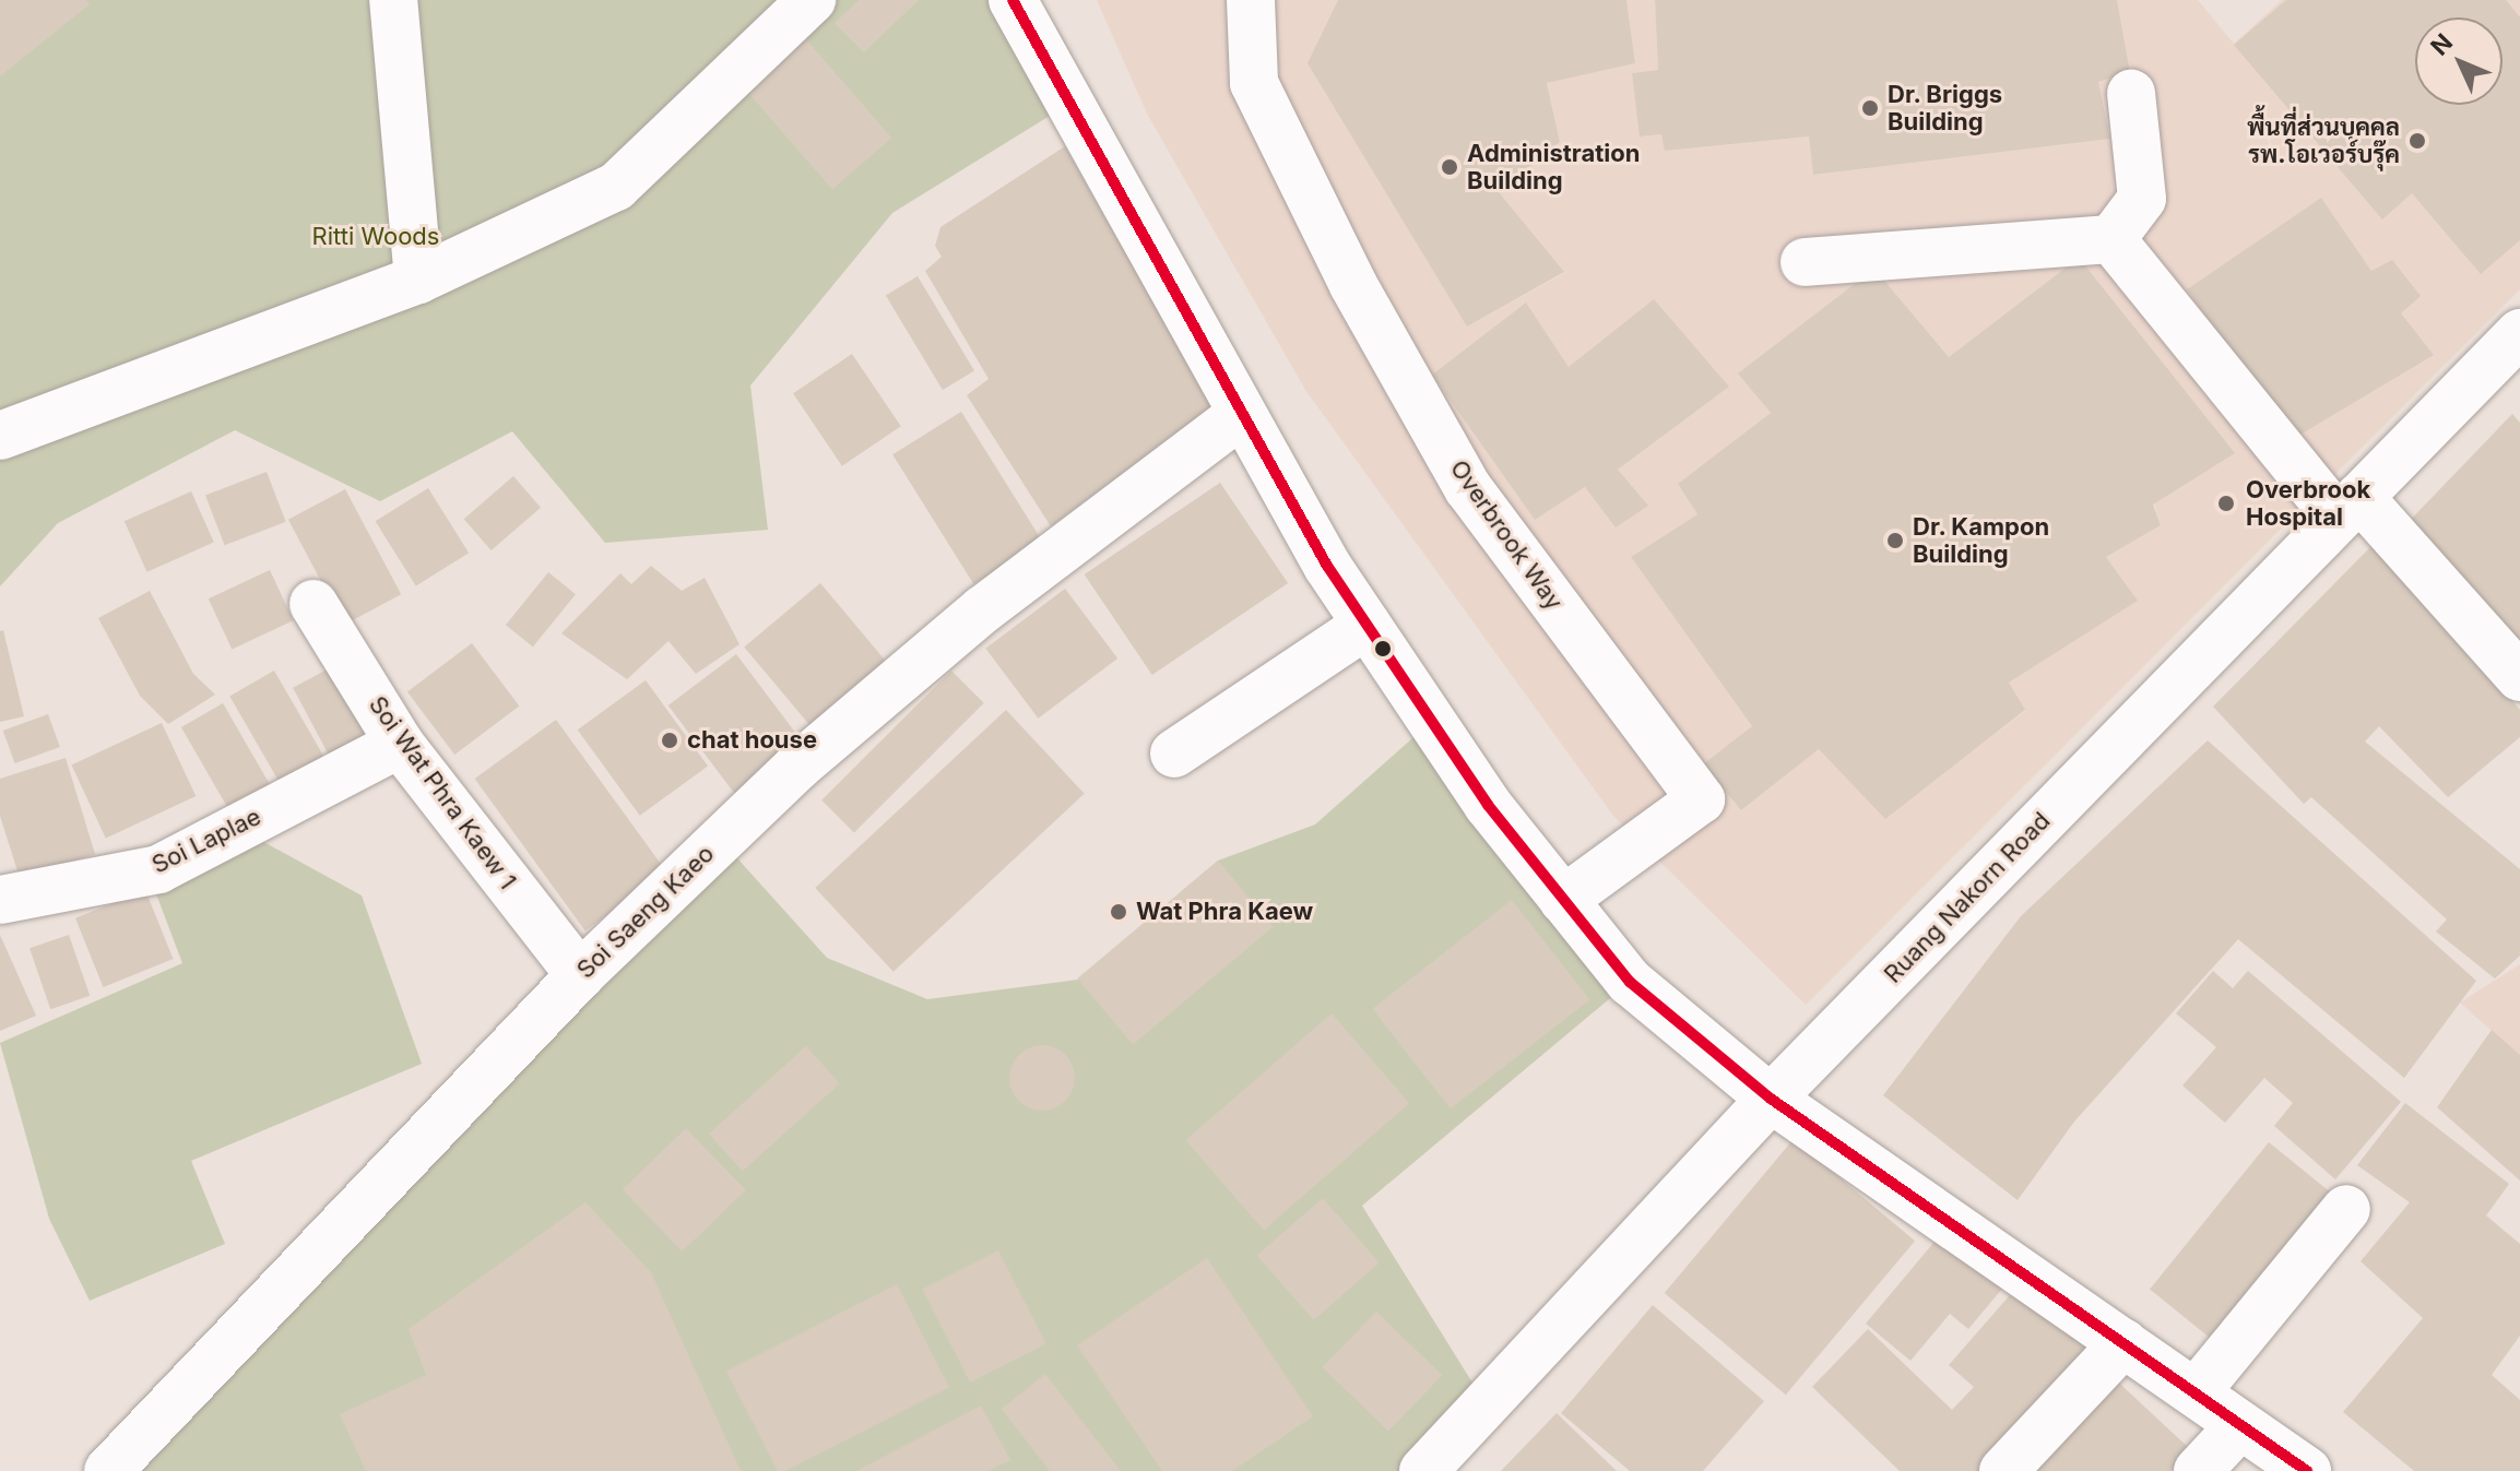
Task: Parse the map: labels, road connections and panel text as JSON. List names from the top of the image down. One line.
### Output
{"streets":{"street":["Overbrook Way","Soi Wat Phra Kaew 1","Soi Laplae","Ruang Nakorn Road","Soi Saeng Kaeo"]},"crossings":[["Soi Wat Phra Kaew 1","Soi Laplae"],["Soi Wat Phra Kaew 1","Soi Saeng Kaeo"]],"parks":["Ritti Woods"],"places":["Dr. Briggs Building","พื้นที่ส่วนบุคคล รพ.โอเวอร์บรุ๊ค","Administration Building","Overbrook Hospital","Dr. Kampon Building","chat house","Wat Phra Kaew"],"north":"top left"}
